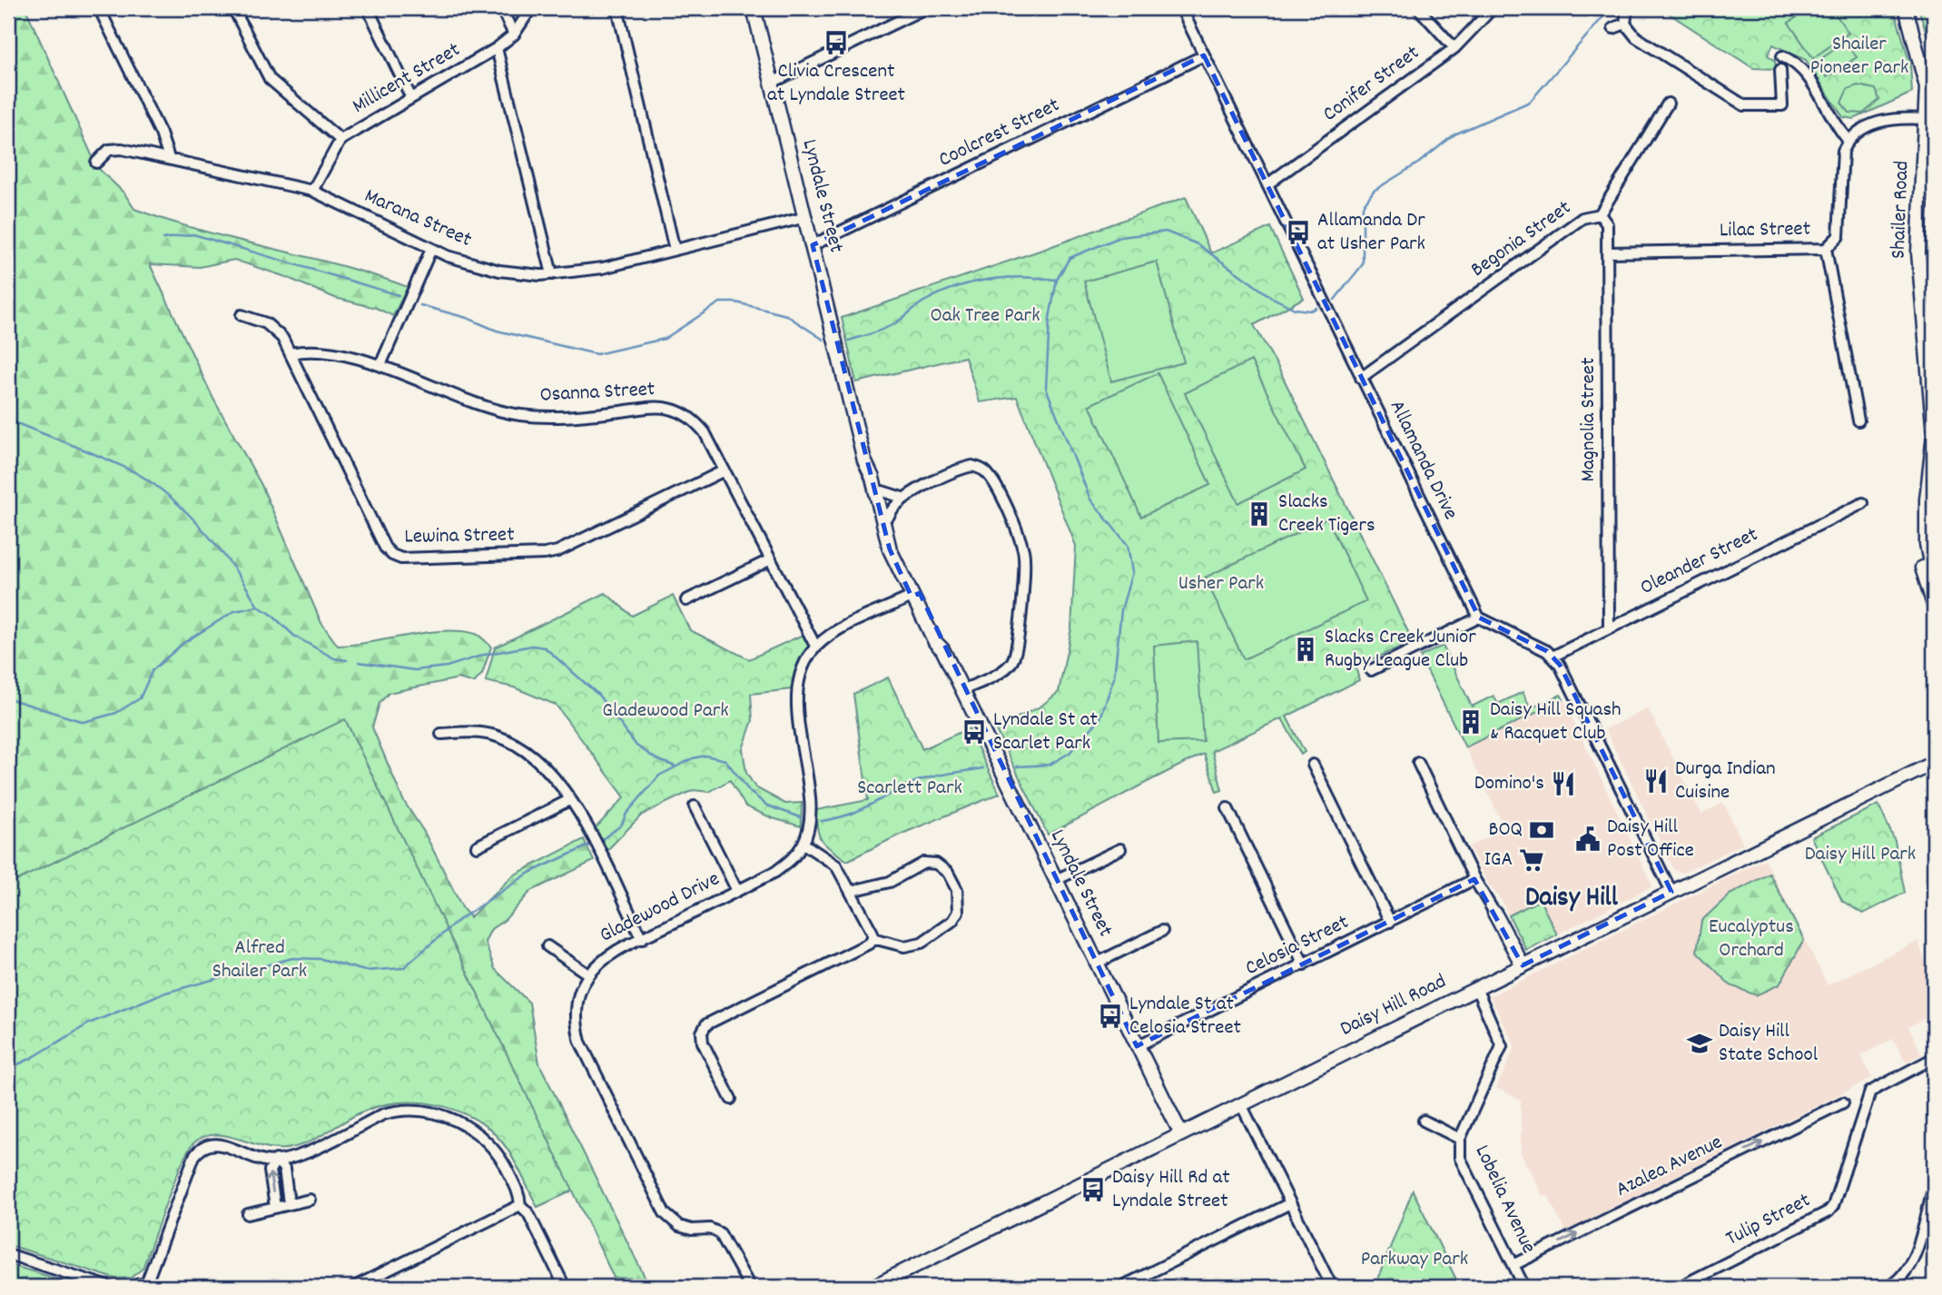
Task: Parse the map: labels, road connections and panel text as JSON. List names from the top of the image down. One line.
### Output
{"streets":{"street":["Millicent Street","Conifer Street","Coolcrest Street","Lyndale Street","Shailer Road","Marana Street","Lilac Street","Begonia Street","Osanna Street","Magnolia Street","Allamanda Drive","Lewina Street","Oleander Street","Gladewood Drive","Celosia Street","Daisy Hill Road","Azalea Avenue","Lobelia Avenue","Tulip Street"]},"crossings":[["Millicent Street","Marana Street"],["Conifer Street","Allamanda Drive"],["Coolcrest Street","Lyndale Street"],["Coolcrest Street","Allamanda Drive"],["Lyndale Street","Marana Street"],["Lyndale Street","Celosia Street"],["Lyndale Street","Daisy Hill Road"],["Lilac Street","Magnolia Street"],["Begonia Street","Magnolia Street"],["Begonia Street","Allamanda Drive"],["Osanna Street","Lewina Street"],["Magnolia Street","Oleander Street"],["Daisy Hill Road","Lobelia Avenue"],["Azalea Avenue","Lobelia Avenue"]],"one_way":["Azalea Avenue"],"districts":["Daisy Hill"],"parks":["Shailer Pioneer Park","Oak Tree Park","Usher Park","Gladewood Park","Scarlett Park","Daisy Hill Park","Eucalyptus Orchard","Alfred Shailer Park","Parkway Park"],"places":{"bus stop":["Clivia Crescent at Lyndale Street","Allamanda Dr at Usher Park","Lyndale St at Scarlet Park","Lyndale St at Celosia Street","Daisy Hill Rd at Lyndale Street"],"building":["Slacks Creek Tigers","Slacks Creek Junior Rugby League Club","Daisy Hill Squash & Racquet Club"],"restaurant":["Durga Indian Cuisine","Domino's"],"bank":["BOQ"],"public building":["Daisy Hill Post Office"],"supermarket":["IGA"],"school or university":["Daisy Hill State School"]}}
